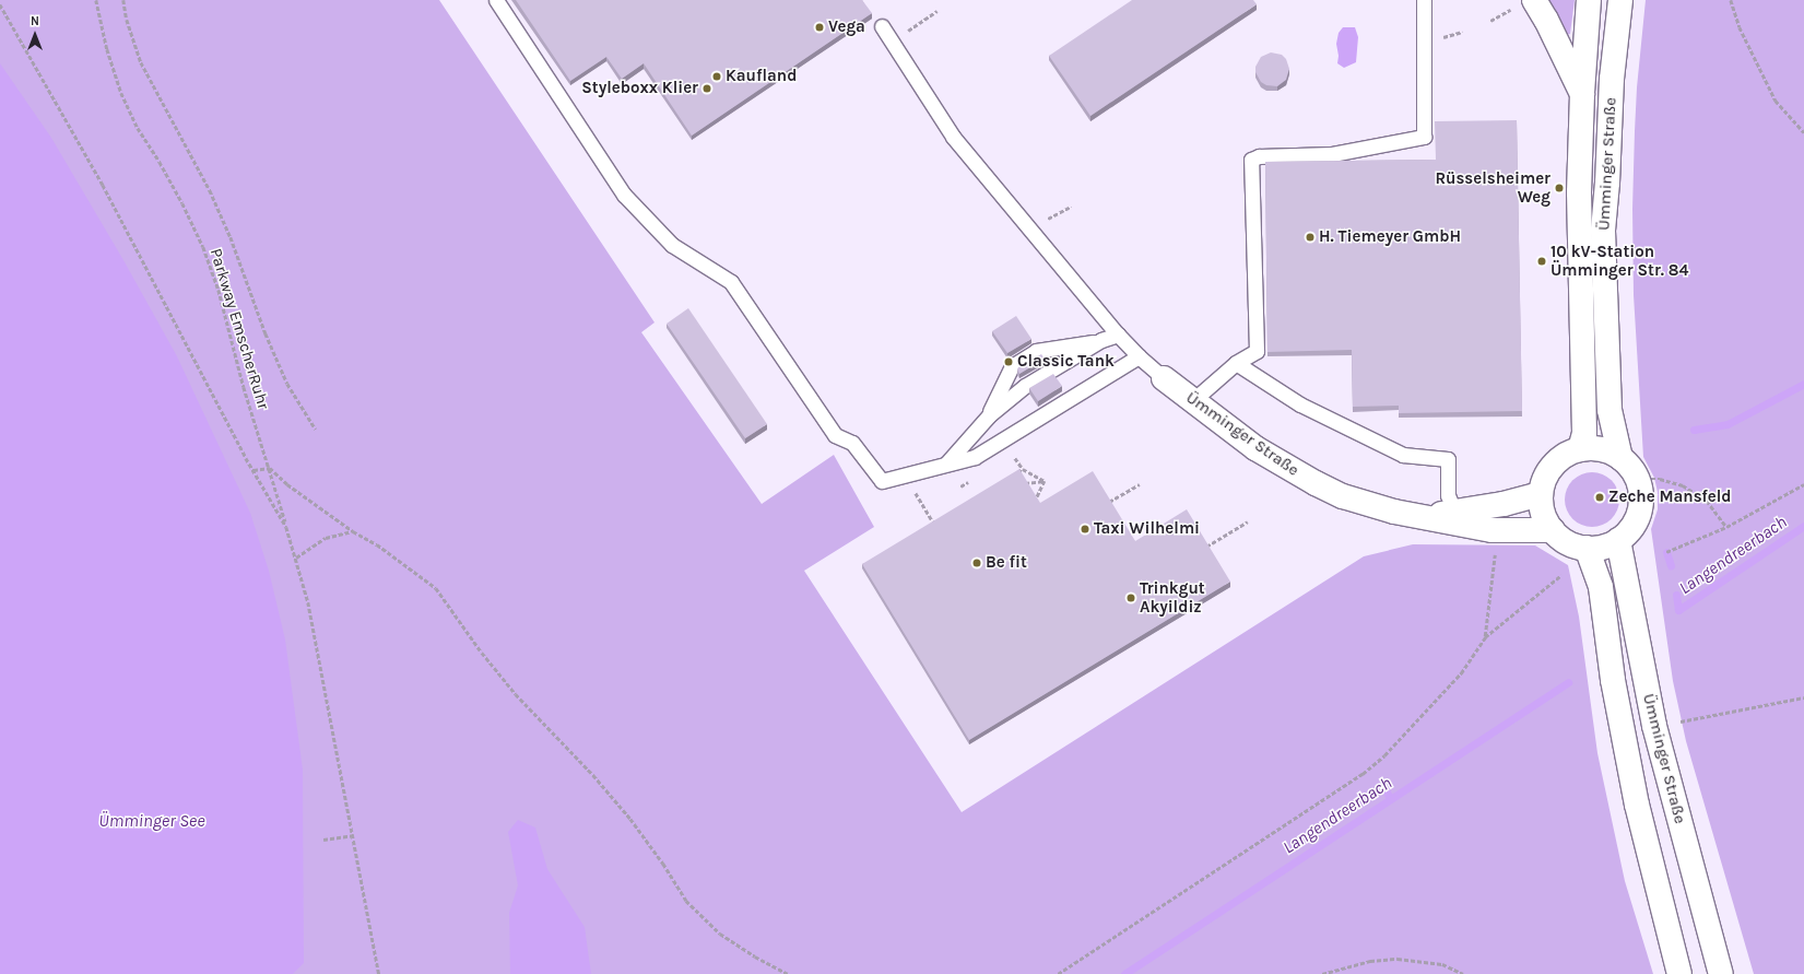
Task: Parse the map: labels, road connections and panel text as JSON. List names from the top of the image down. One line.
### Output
{"streets":{"main road":["Ümminger Straße"],"path":["Parkway EmscherRuhr"]},"water":["Langendreerbach","Ümminger See"],"places":["Vega","Kaufland","Styleboxx Klier","Rüsselsheimer Weg","H. Tiemeyer GmbH","10 kV-Station Ümminger Str. 84","Classic Tank","Zeche Mansfeld","Taxi Wilhelmi","Be fit","Trinkgut Akyildiz"],"north":"top"}
